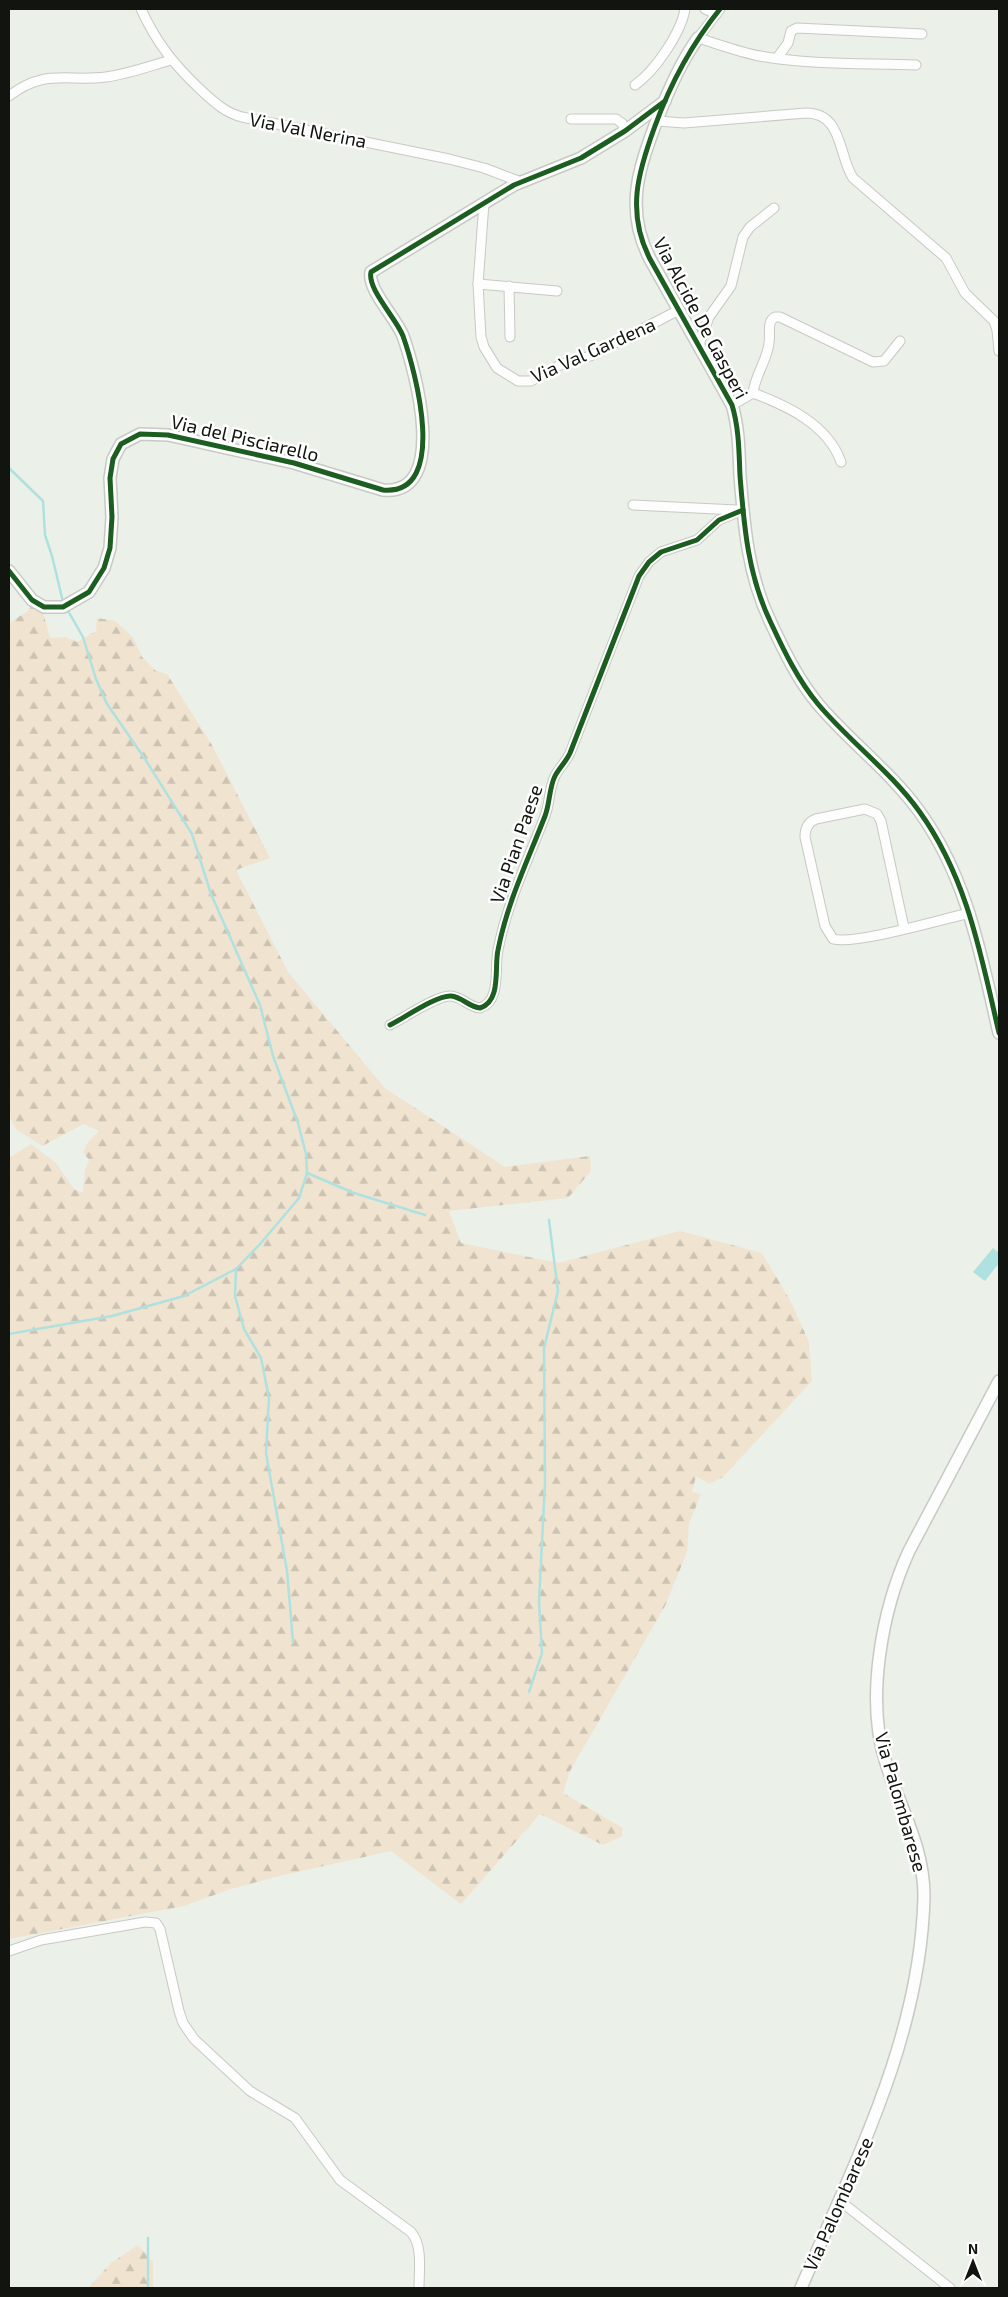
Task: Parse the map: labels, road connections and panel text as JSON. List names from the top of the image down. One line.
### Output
{"streets":{"street":["Via Val Nerina","Via Alcide De Gasperi","Via Val Gardena","Via del Pisciarello","Via Pian Paese","Via Palombarese"]},"crossings":[["Via Val Nerina","Via del Pisciarello"],["Via Alcide De Gasperi","Via Val Gardena"],["Via Alcide De Gasperi","Via del Pisciarello"],["Via Alcide De Gasperi","Via Pian Paese"],["Via Val Gardena","Via del Pisciarello"]],"north":"top"}
